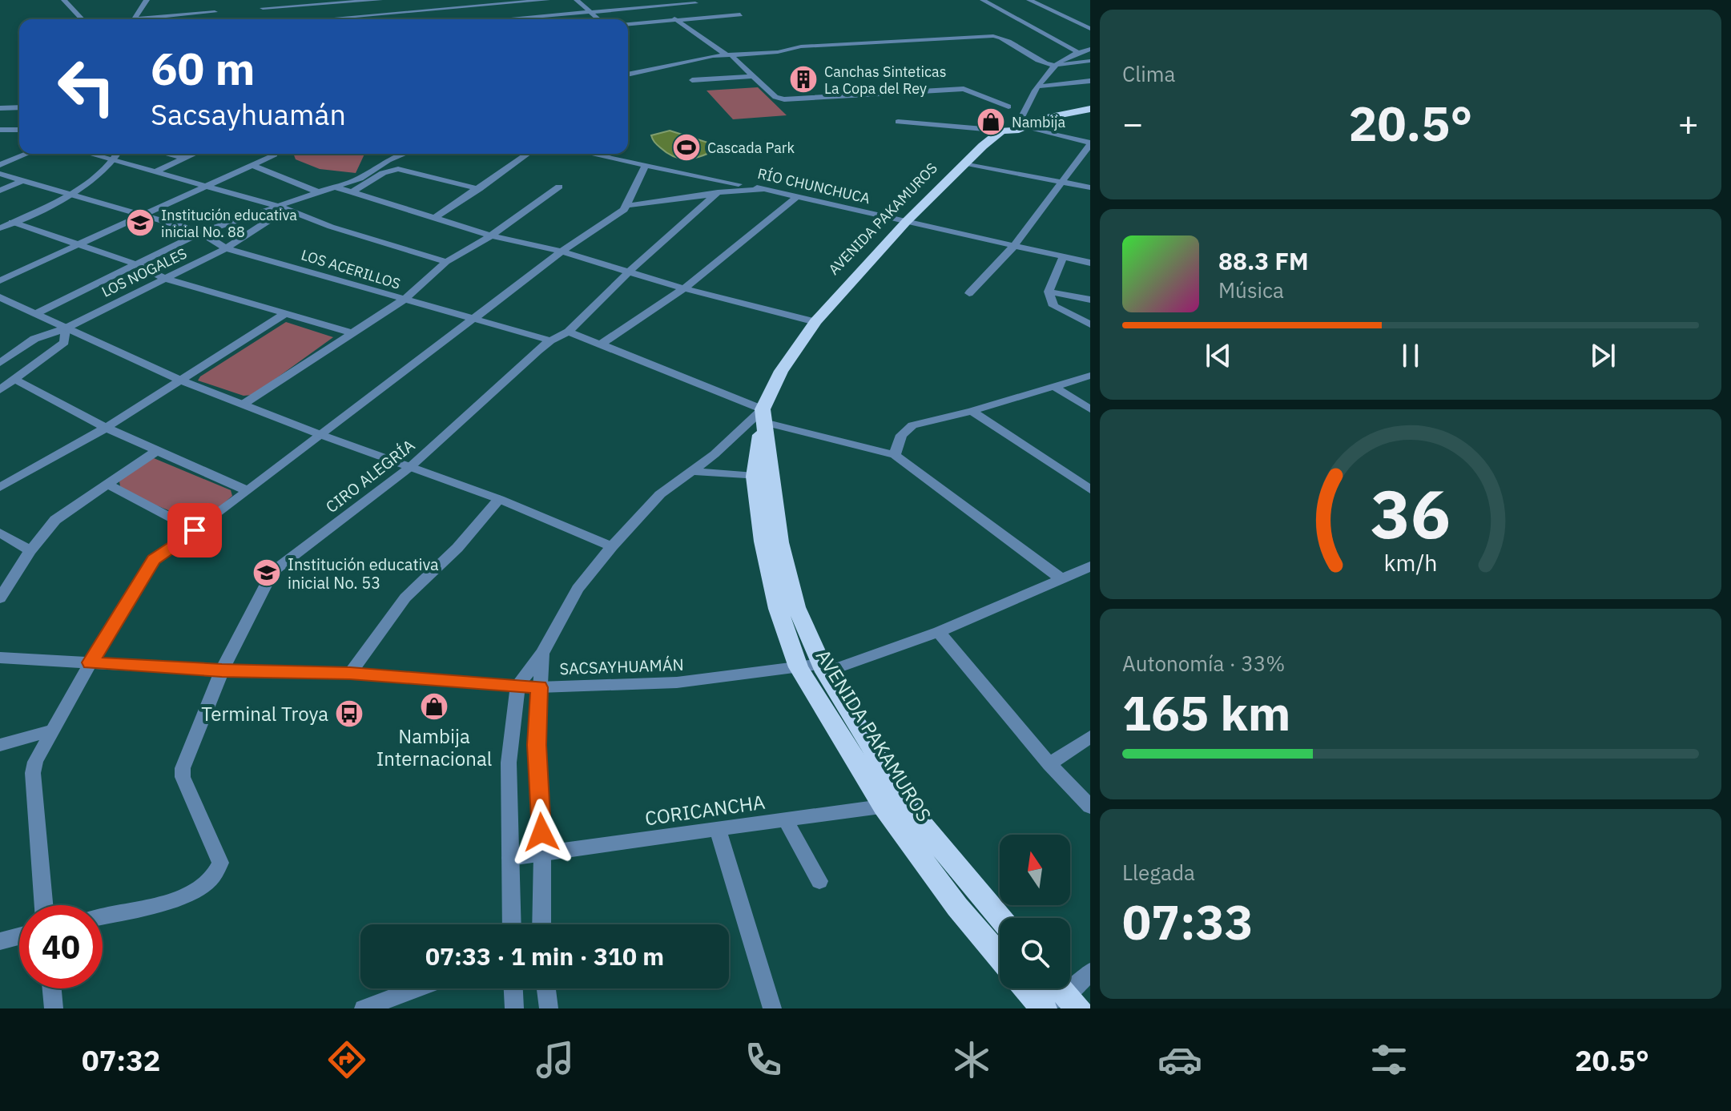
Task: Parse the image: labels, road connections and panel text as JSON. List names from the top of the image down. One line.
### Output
{"streets":{"highway":["AVENIDA PAKAMUROS"],"street":["RÍO CHUNCHUCA","LOS ACERILLOS","LOS NOGALES","CIRO ALEGRÍA","SACSAYHUAMÁN","CORICANCHA"]},"crossings":[["RÍO CHUNCHUCA","AVENIDA PAKAMUROS"],["AVENIDA PAKAMUROS","SACSAYHUAMÁN"],["AVENIDA PAKAMUROS","CORICANCHA"],["LOS ACERILLOS","LOS NOGALES"],["LOS ACERILLOS","CIRO ALEGRÍA"],["CIRO ALEGRÍA","SACSAYHUAMÁN"]],"places":{"building":["Canchas Sinteticas La Copa del Rey"],"shop":["Nambija","Nambija Internacional"],"sports":["Cascada Park"],"school or university":["Institución educativa inicial No. 88","Institución educativa inicial No. 53"],"bus stop":["Terminal Troya"]},"north":"top","page":{"tile":["Clima",["Autonomía · 33%","165 km"],["Llegada","07:33"]],"turn":["60 m","Sacsayhuamán"],"heat":["−","20.5°","+"],"song":["88.3 FM","Música"],"limit":"40","trip":"07:33 · 1 min · 310 m","tabs":["07:32","20.5°"],"gauge":["36","km/h"]}}
